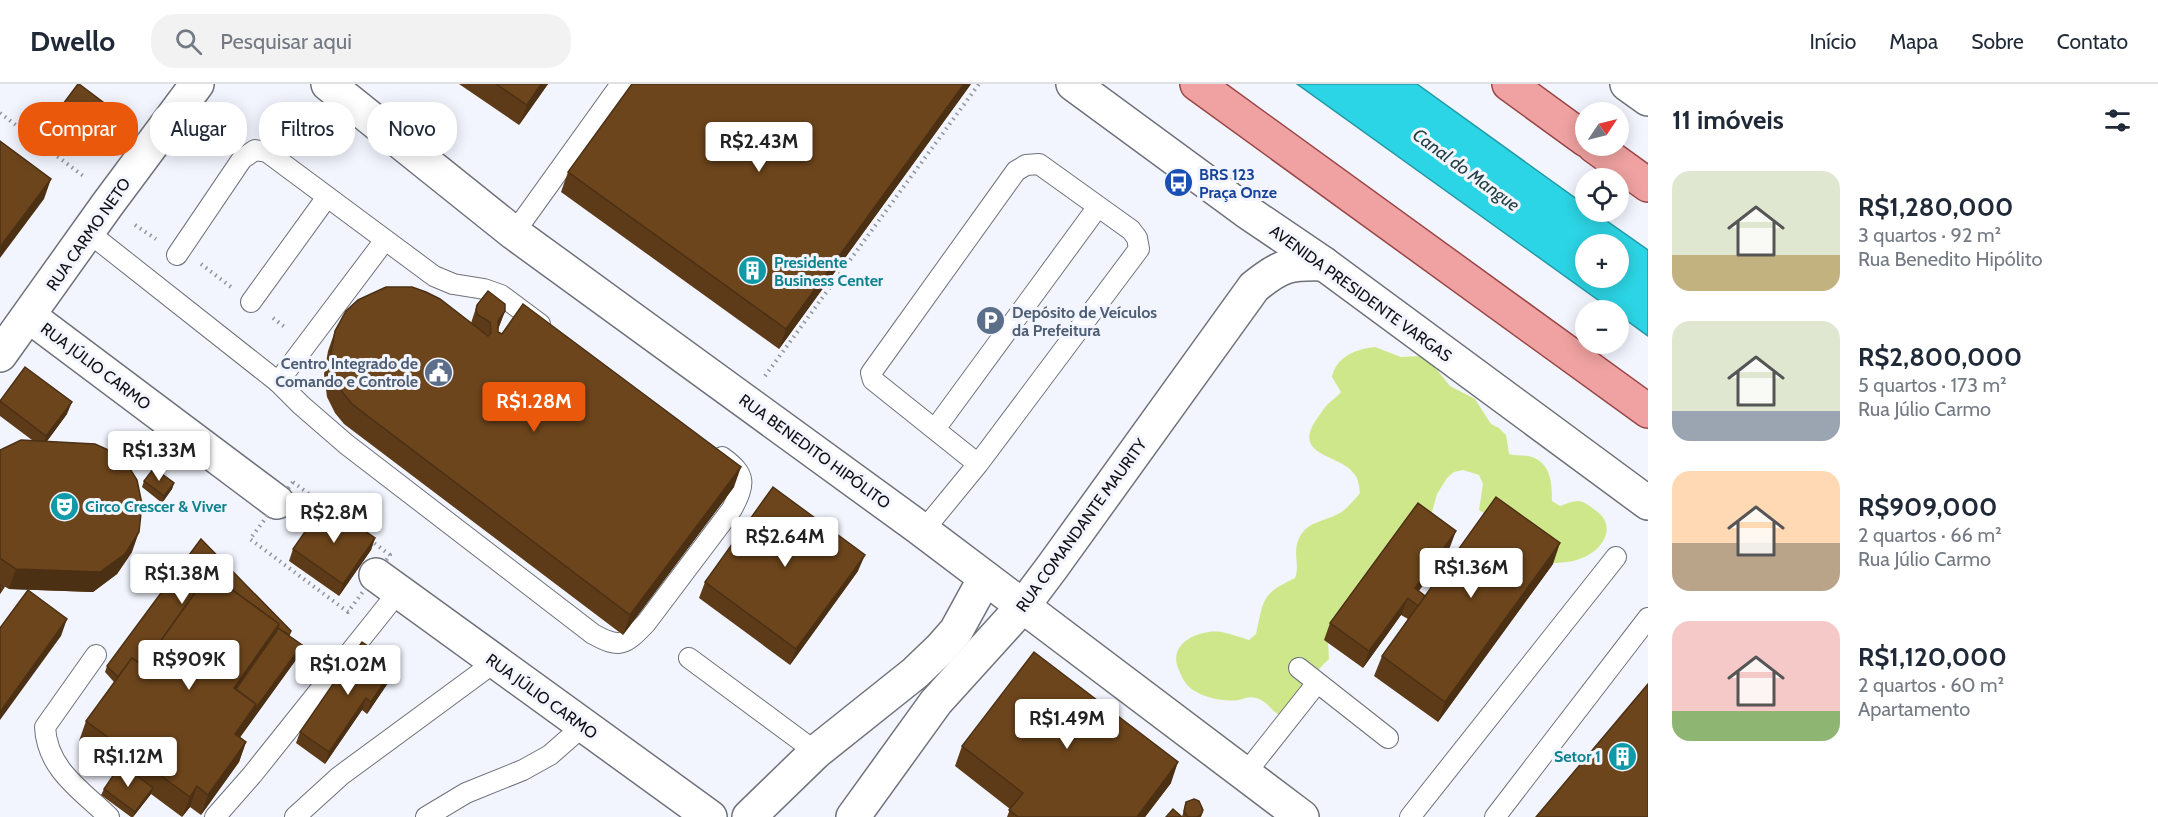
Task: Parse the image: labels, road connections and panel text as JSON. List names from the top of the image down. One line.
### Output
{"streets":{"street":["RUA CARMO NETO","AVENIDA PRESIDENTE VARGAS","RUA JÚLIO CARMO","RUA BENEDITO HIPÓLITO","RUA COMANDANTE MAURITY"]},"crossings":[["RUA CARMO NETO","RUA JÚLIO CARMO"],["AVENIDA PRESIDENTE VARGAS","RUA COMANDANTE MAURITY"],["RUA BENEDITO HIPÓLITO","RUA COMANDANTE MAURITY"]],"water":["Canal do Mangue"],"places":{"bus stop":["BRS 123 Praça Onze"],"building":["Presidente Business Center","Setor 1"],"parking":["Depósito de Veículos da Prefeitura"],"public building":["Centro Integrado de Comando e Controle"],"theatre":["Circo Crescer & Viver"]},"north":"top right","page":{"header":"Dwello","search":"Pesquisar aqui","nav":["Início","Mapa","Sobre","Contato"],"heading":"11 imóveis","map_buttons":["+","−"],"chip":["Comprar","Alugar","Filtros","Novo"],"price":["R$2.43M","R$1.28M","R$1.33M","R$2.8M","R$2.64M","R$1.36M","R$1.38M","R$909K","R$1.02M","R$1.49M","R$1.12M"],"list":[{"name":"R$1,280,000","note":"3 quartos · 92 m² · Rua Benedito Hipólito"},{"name":"R$2,800,000","note":"5 quartos · 173 m² · Rua Júlio Carmo"},{"name":"R$909,000","note":"2 quartos · 66 m² · Rua Júlio Carmo"},{"name":"R$1,120,000","note":"2 quartos · 60 m² · Apartamento"}]}}
